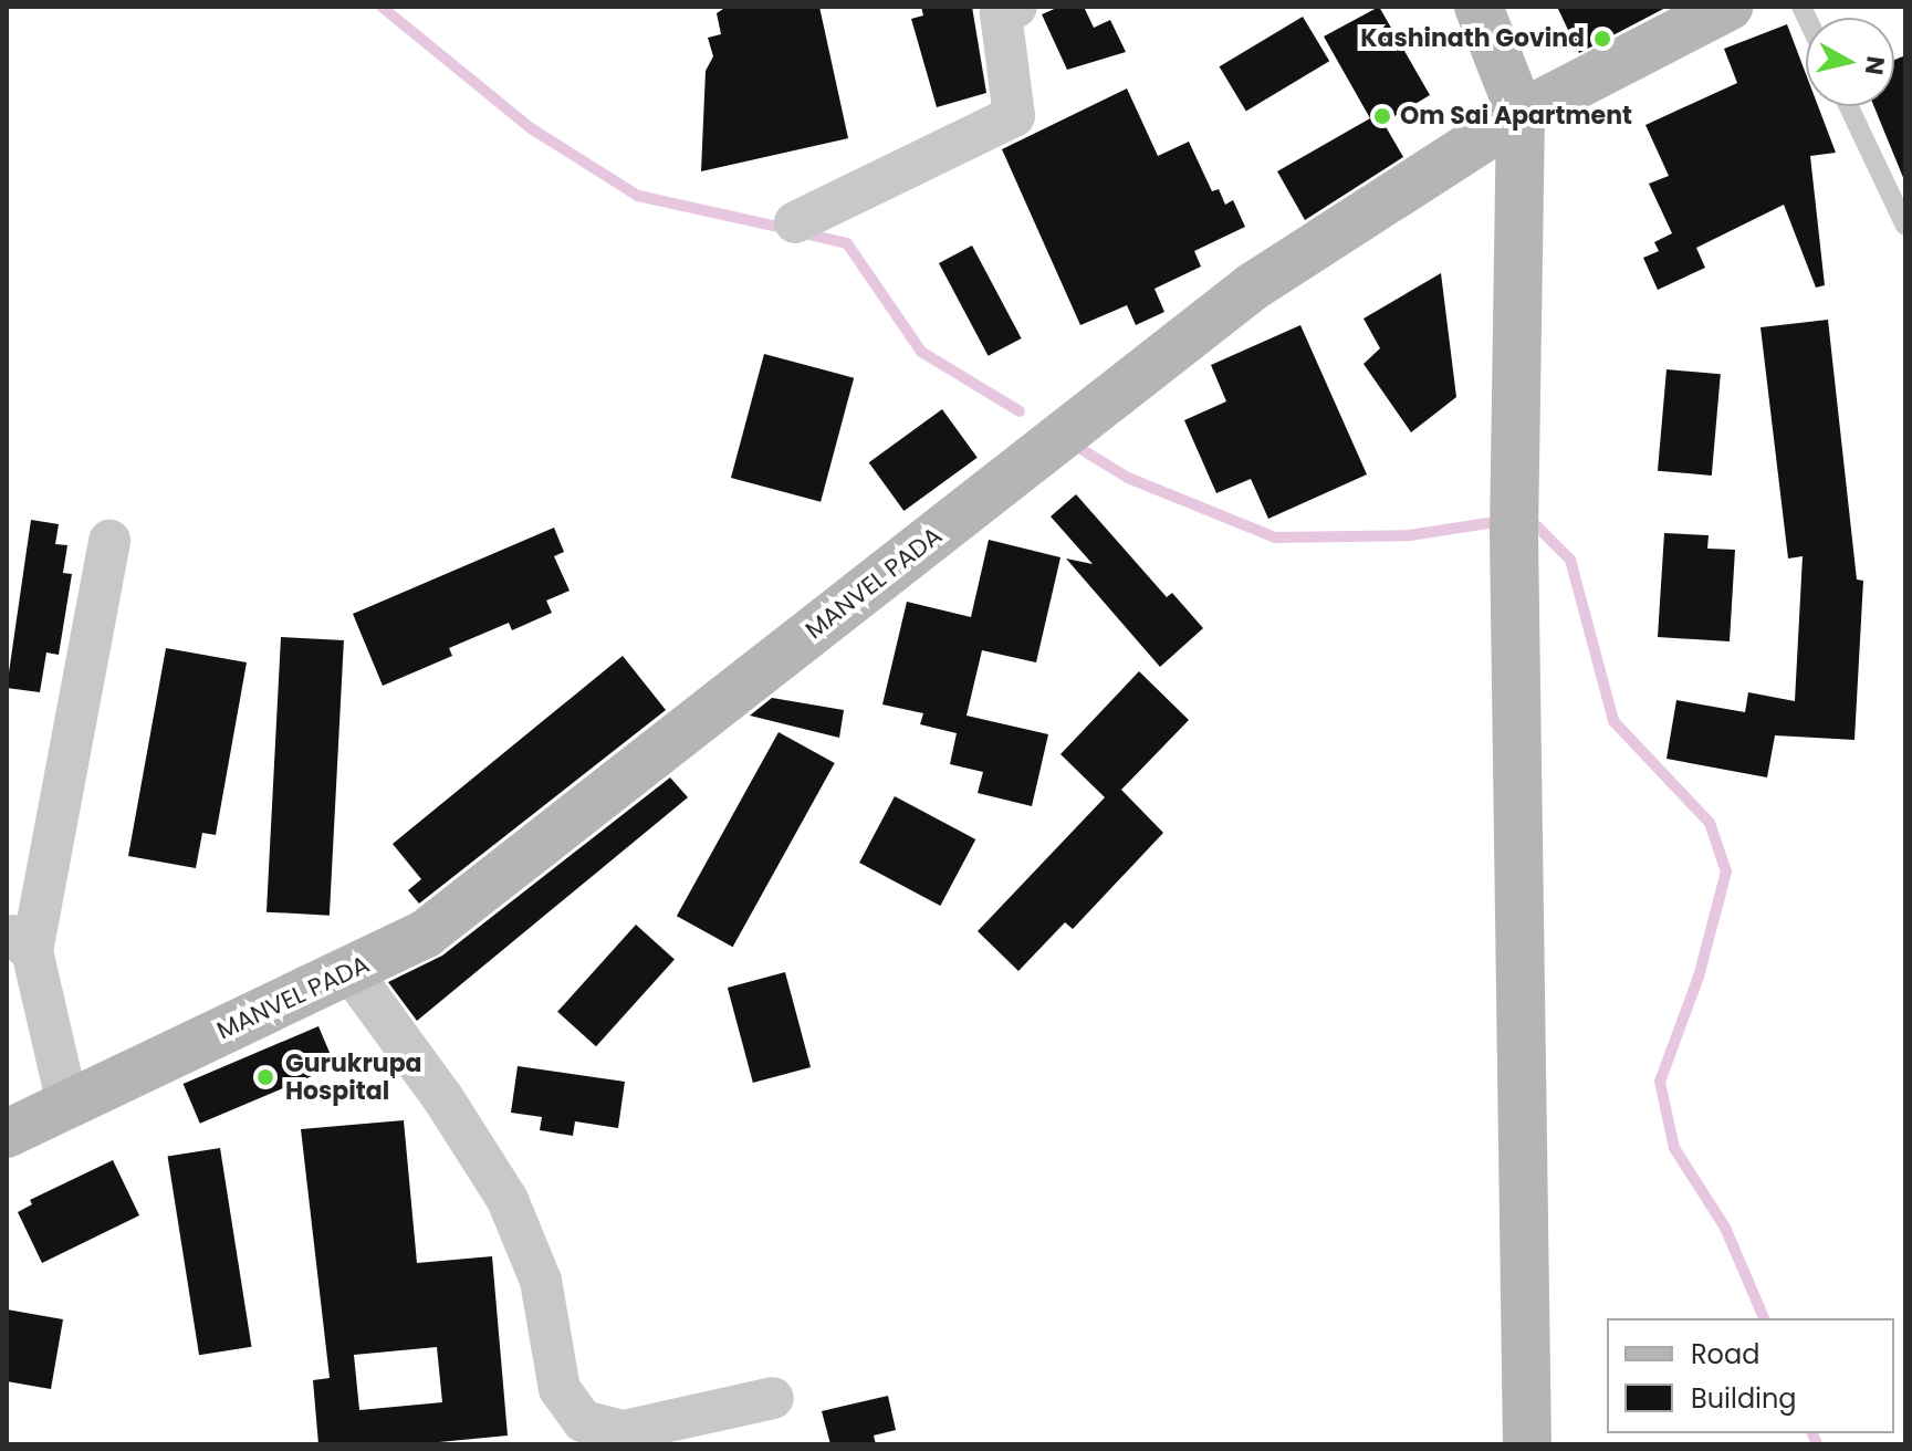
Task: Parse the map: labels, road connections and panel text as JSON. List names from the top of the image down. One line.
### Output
{"streets":{"main road":["MANVEL PADA"]},"places":["Kashinath Govind","Om Sai Apartment","Gurukrupa Hospital"],"legend":["Road","Building"],"north":"right"}
